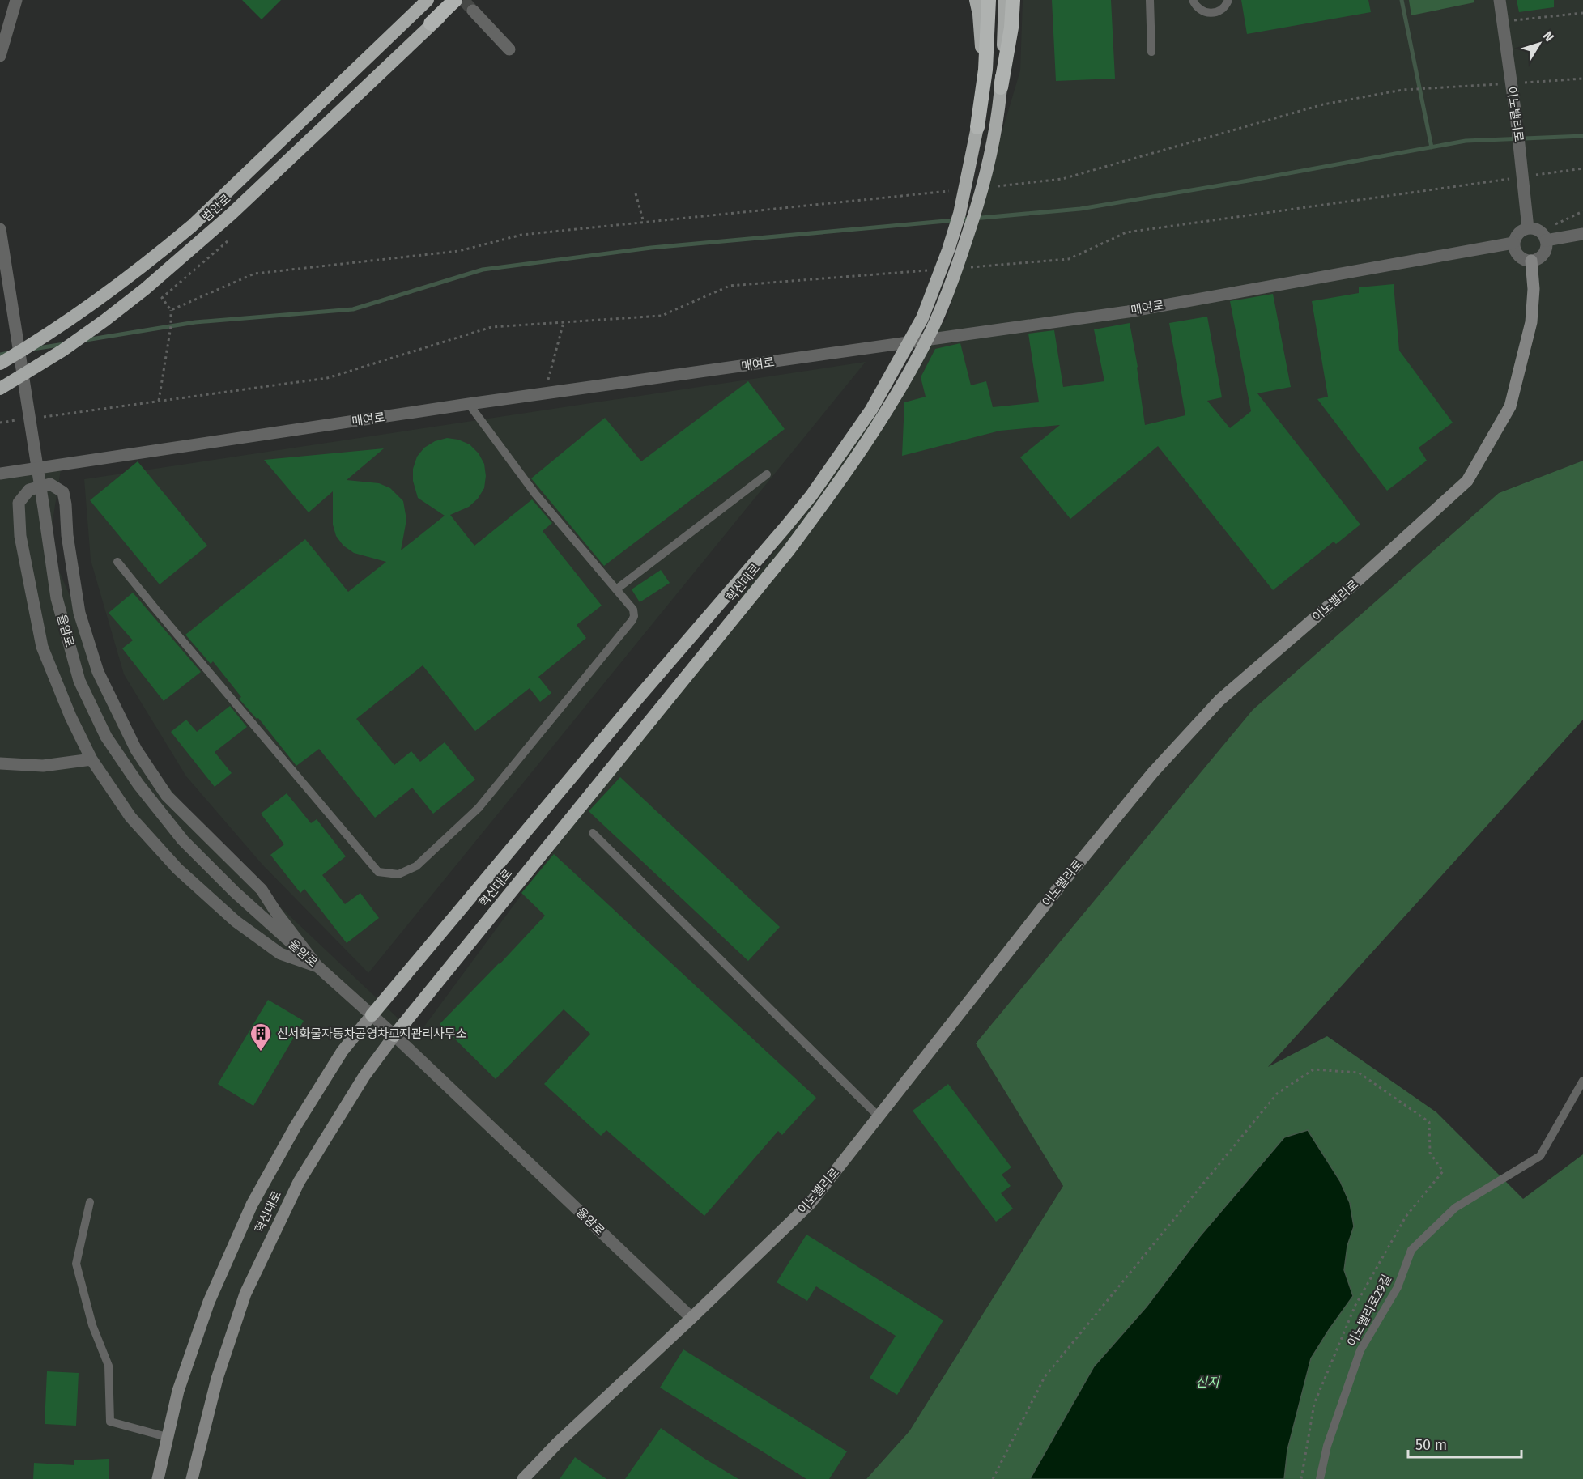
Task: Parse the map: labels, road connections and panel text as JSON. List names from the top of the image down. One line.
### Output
{"streets":{"highway":["범안로","혁신대로"],"main road":["이노밸리로"],"street":["매여로","율암로"],"lane":["이노밸리로29길"]},"crossings":[["이노밸리로","매여로"],["이노밸리로","율암로"],["혁신대로","율암로"]],"water":["신지"],"places":{"building":["신서화물자동차공영차고지관리사무소"]},"scale_bar":"50 m","north":"top right"}
